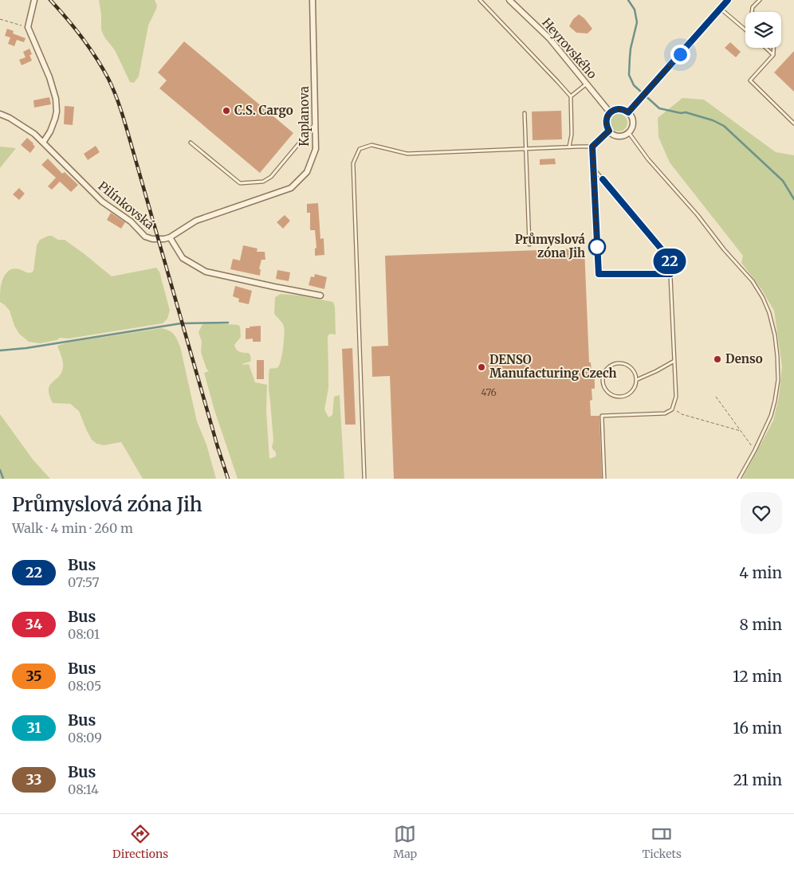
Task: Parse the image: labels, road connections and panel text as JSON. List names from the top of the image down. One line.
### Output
{"streets":{"street":["Heyrovského","Kaplanova","Pilínkovská"]},"crossings":[["Kaplanova","Pilínkovská"]],"places":["C.S. Cargo","Průmyslová zóna Jih","Denso","DENSO Manufacturing Czech"],"lines":["bus line 22"],"house_numbers":["476"],"page":{"on_map":"22","heading":["Průmyslová zóna Jih","Walk · 4 min · 260 m"],"list":[{"mark":"22","name":"Bus","note":"07:57","value":"4 min"},{"mark":"34","name":"Bus","note":"08:01","value":"8 min"},{"mark":"35","name":"Bus","note":"08:05","value":"12 min"},{"mark":"31","name":"Bus","note":"08:09","value":"16 min"},{"mark":"33","name":"Bus","note":"08:14","value":"21 min"}],"tabs":["Directions","Map","Tickets"]}}
